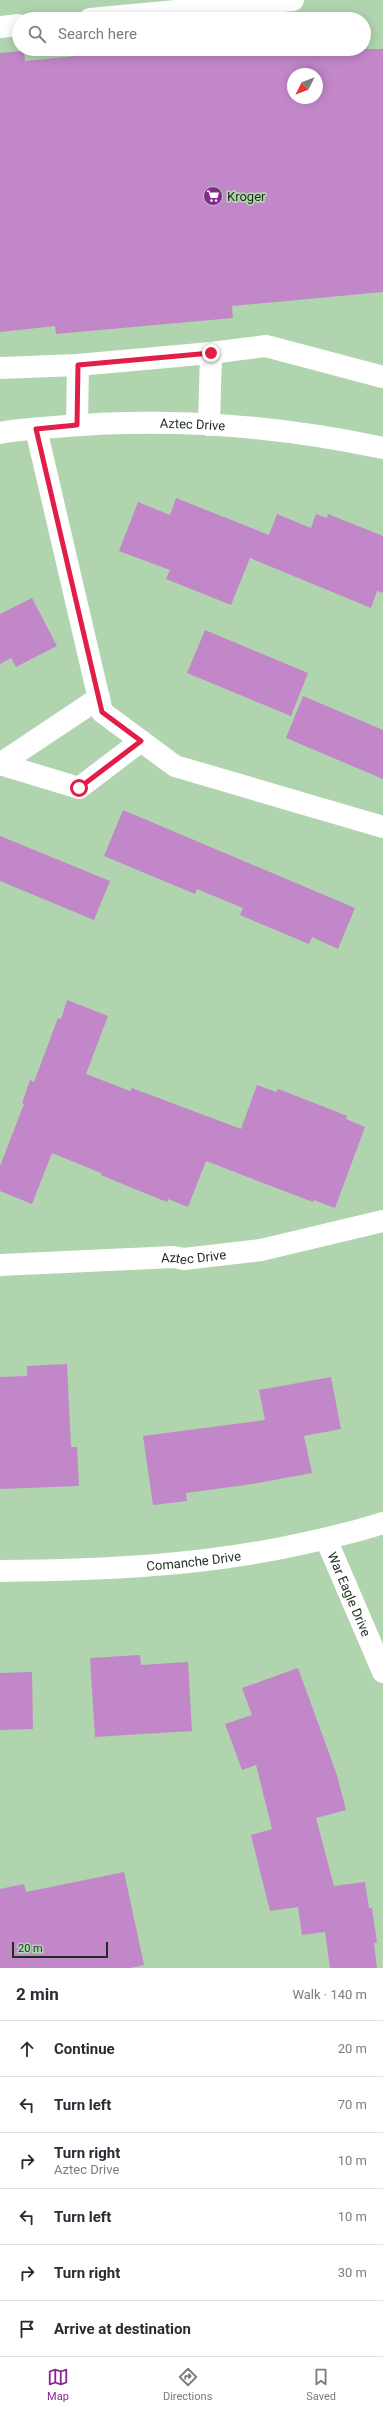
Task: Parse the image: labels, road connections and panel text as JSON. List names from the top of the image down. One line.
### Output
{"streets":{"street":["Aztec Drive","Comanche Drive","War Eagle Drive"]},"crossings":[["Comanche Drive","War Eagle Drive"]],"places":{"supermarket":["Kroger"]},"scale_bar":"20 m","north":"bottom left","page":{"search":"Search here","scale":"20 m","heading":["2 min","Walk · 140 m"],"list":[["Continue","20 m"],["Turn left","70 m"],["Turn right","Aztec Drive","10 m"],["Turn left","10 m"],["Turn right","30 m"],"Arrive at destination"],"nav":["Map","Directions","Saved"]}}
